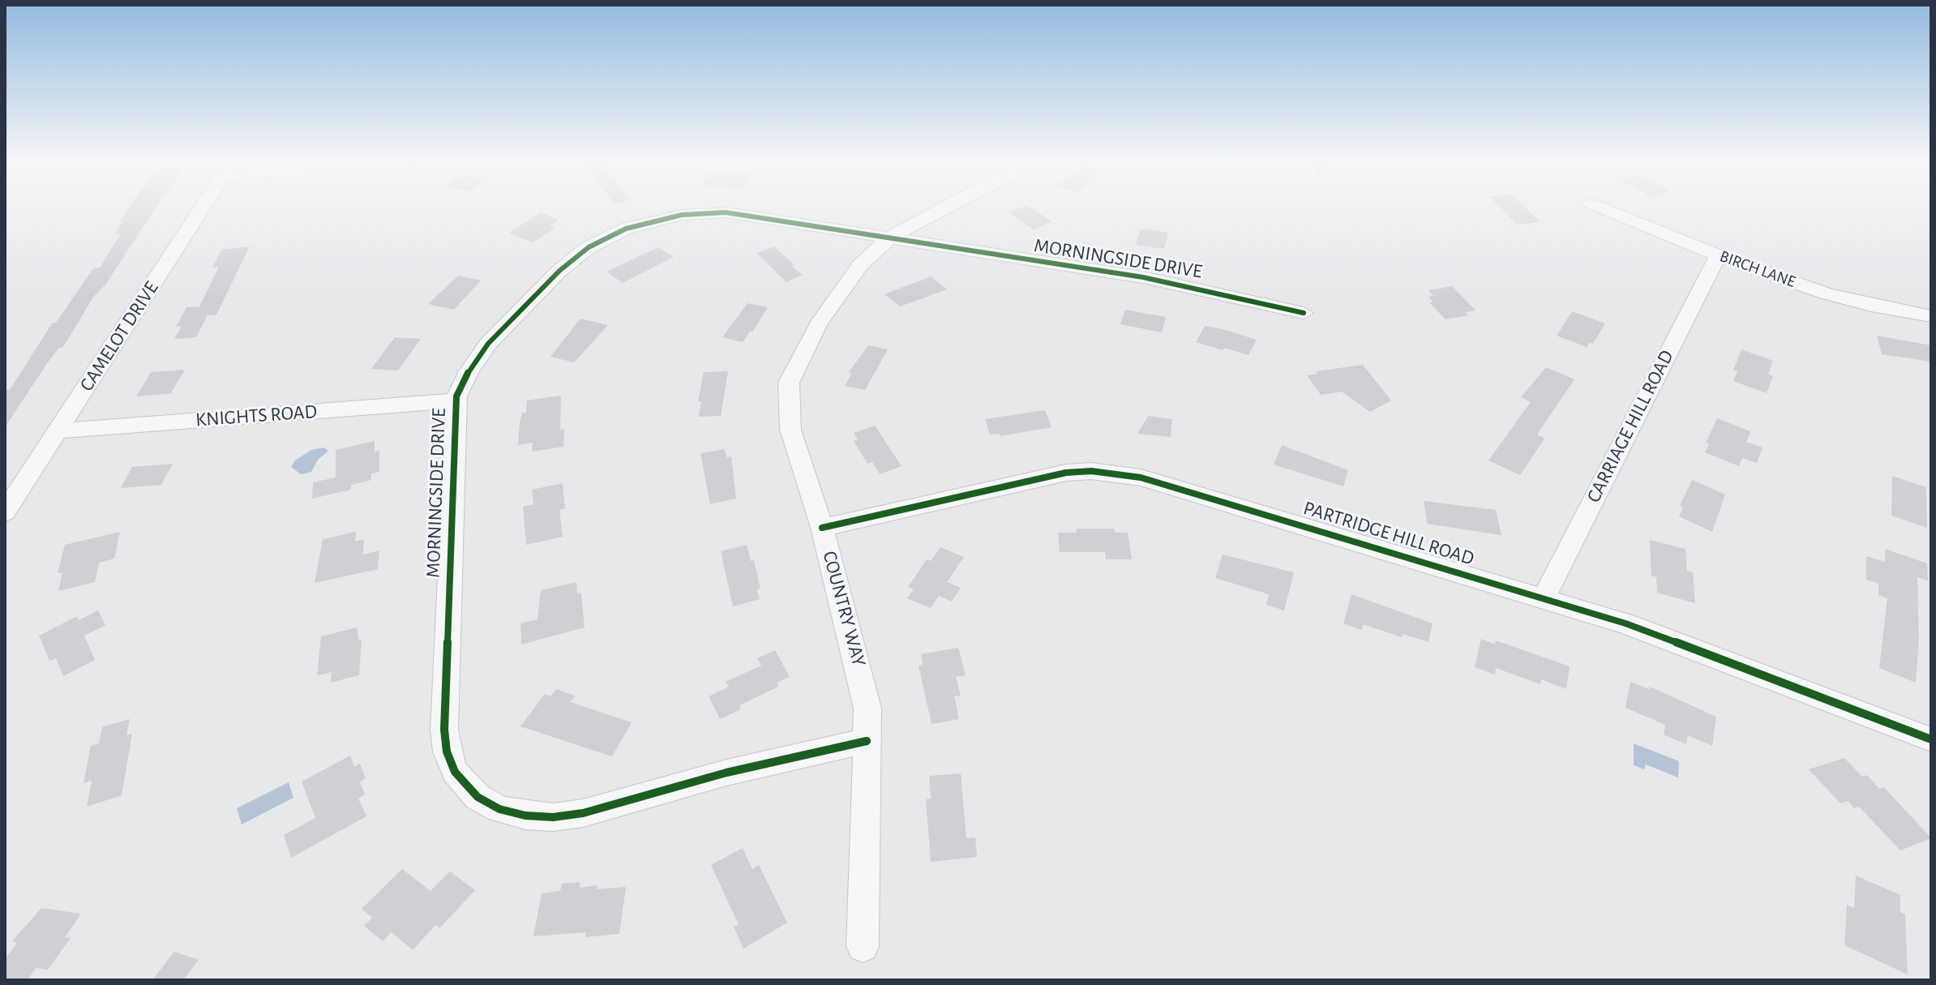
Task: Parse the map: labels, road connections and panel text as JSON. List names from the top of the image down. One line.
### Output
{"streets":{"street":["MORNINGSIDE DRIVE","BIRCH LANE","CAMELOT DRIVE","KNIGHTS ROAD","CARRIAGE HILL ROAD","PARTRIDGE HILL ROAD","COUNTRY WAY"]},"crossings":[["MORNINGSIDE DRIVE","KNIGHTS ROAD"],["MORNINGSIDE DRIVE","COUNTRY WAY"],["BIRCH LANE","CARRIAGE HILL ROAD"],["CAMELOT DRIVE","KNIGHTS ROAD"],["CARRIAGE HILL ROAD","PARTRIDGE HILL ROAD"],["PARTRIDGE HILL ROAD","COUNTRY WAY"]]}
